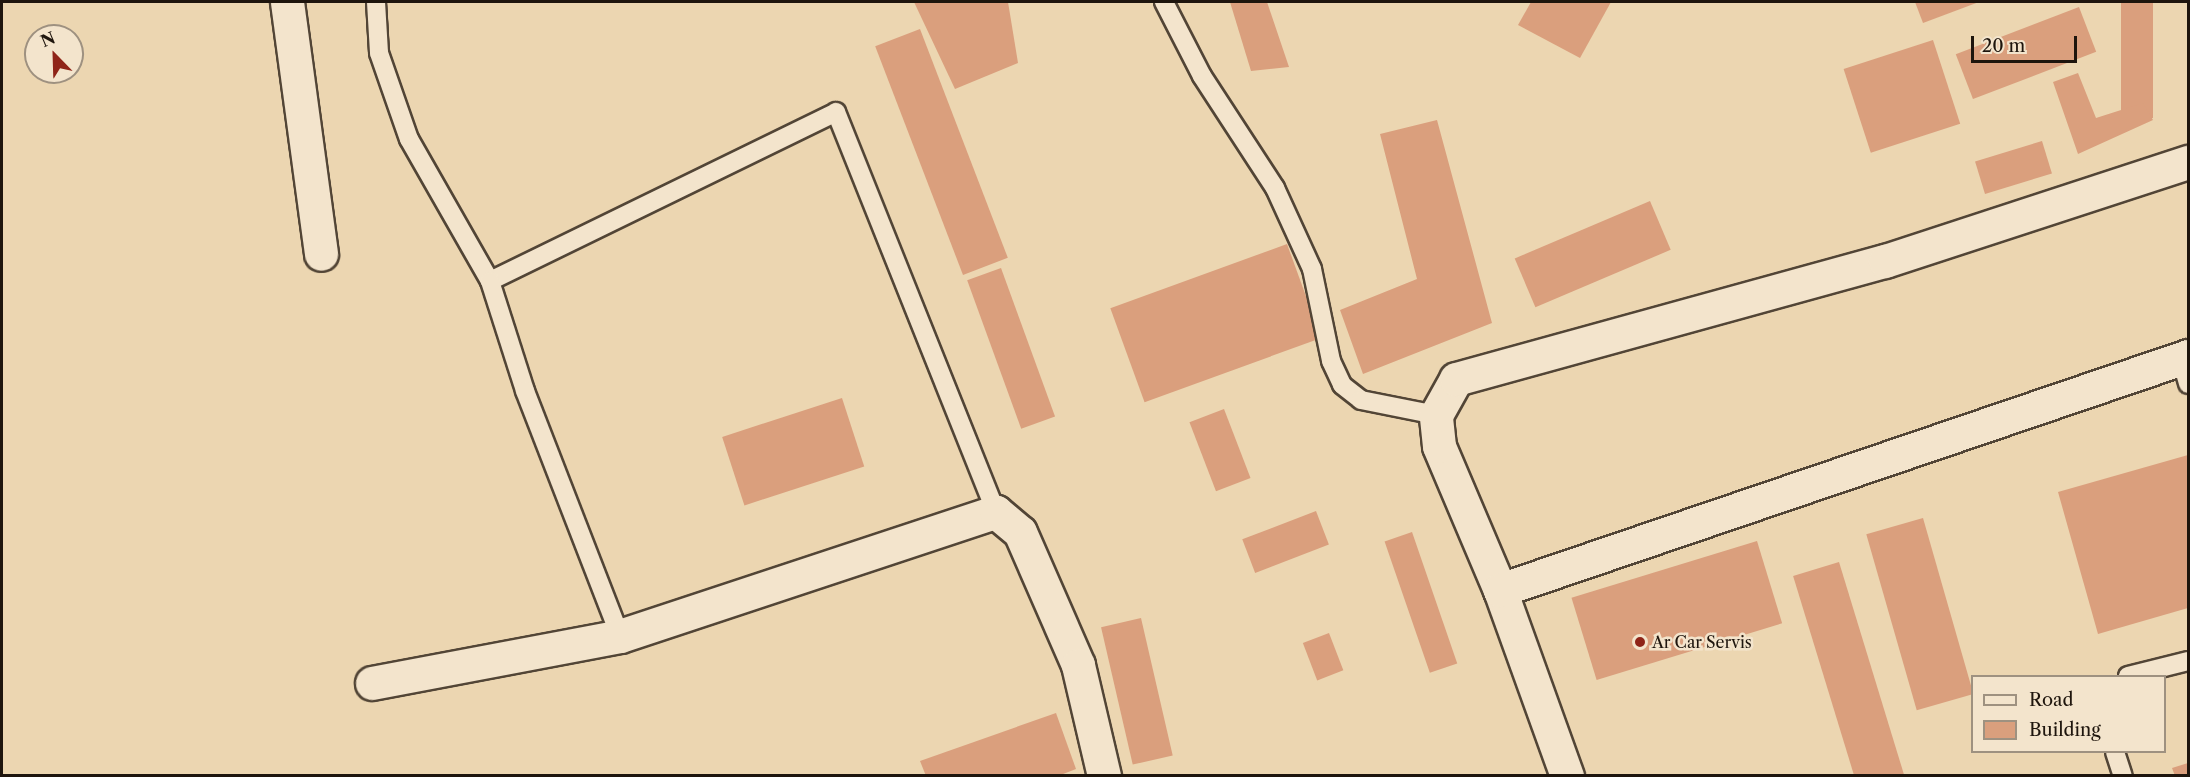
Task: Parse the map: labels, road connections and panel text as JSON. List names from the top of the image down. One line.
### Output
{"places":["Ar Car Servis"],"legend":["Road","Building"],"scale_bar":"20 m","north":"top left"}
